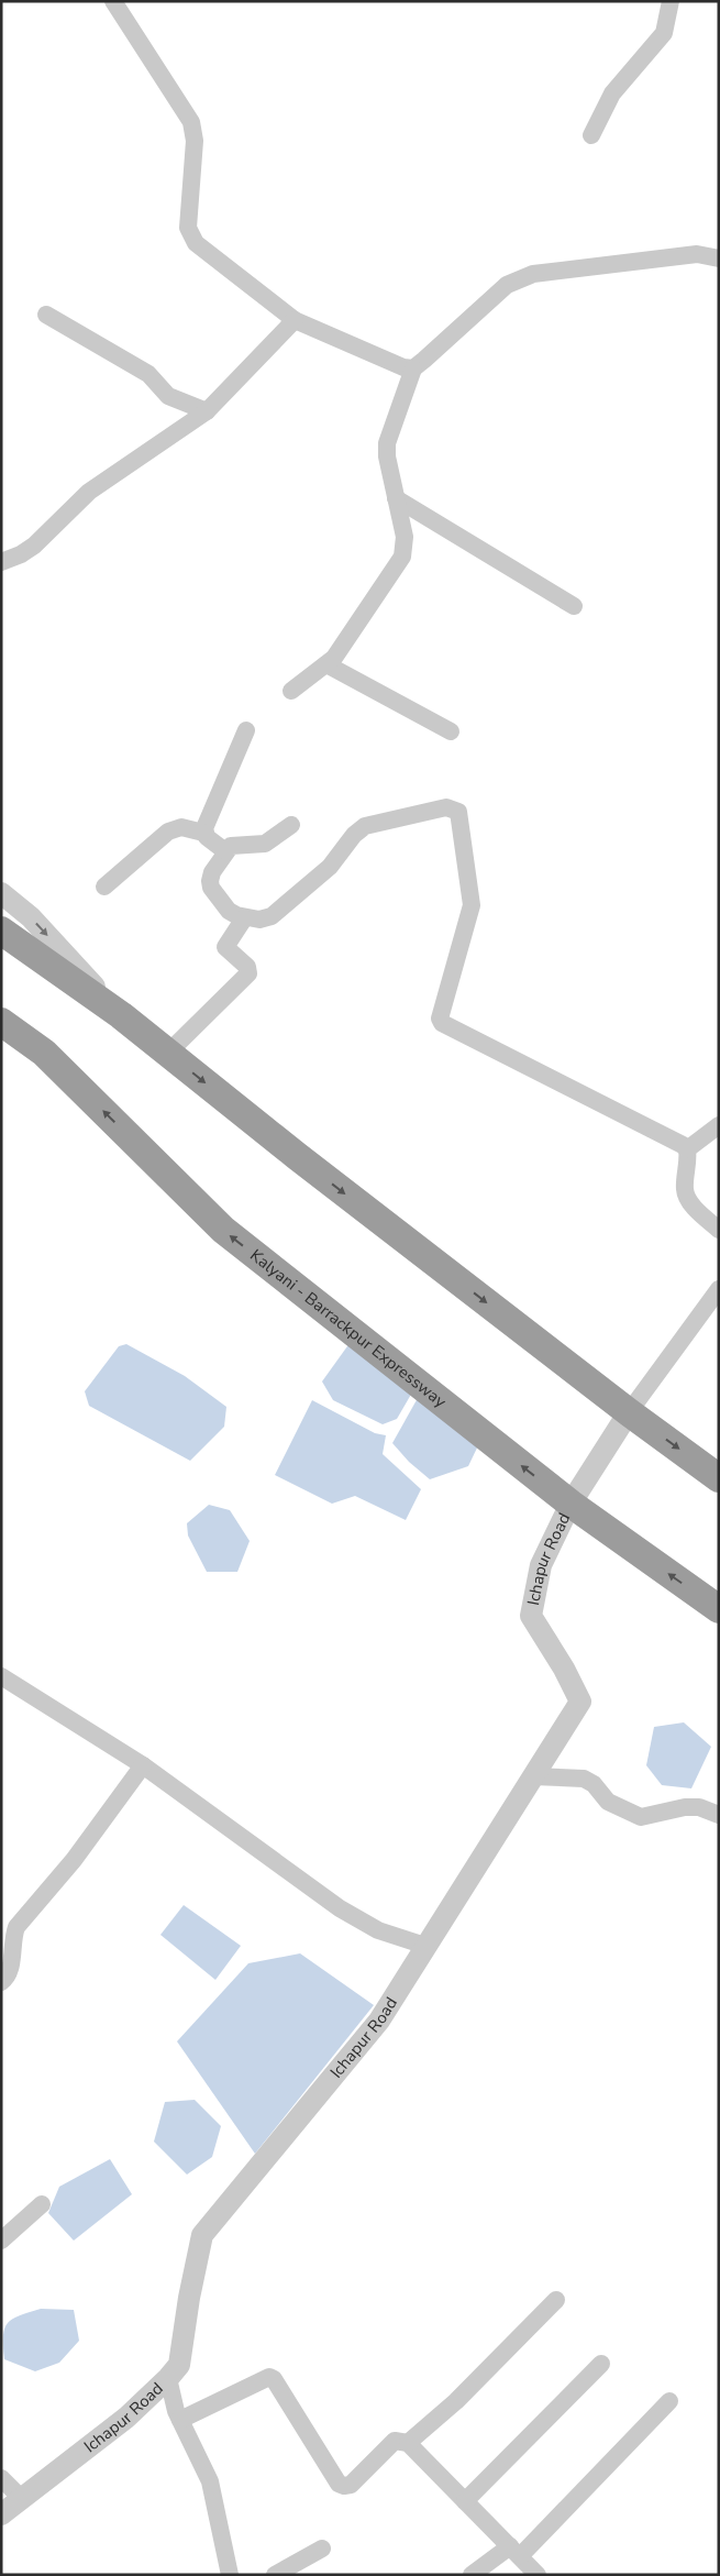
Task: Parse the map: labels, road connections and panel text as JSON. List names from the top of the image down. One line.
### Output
{"streets":{"highway":["Kalyani - Barrackpur Expressway"],"street":["Ichapur Road"]},"crossings":[["Kalyani - Barrackpur Expressway","Ichapur Road"]]}
